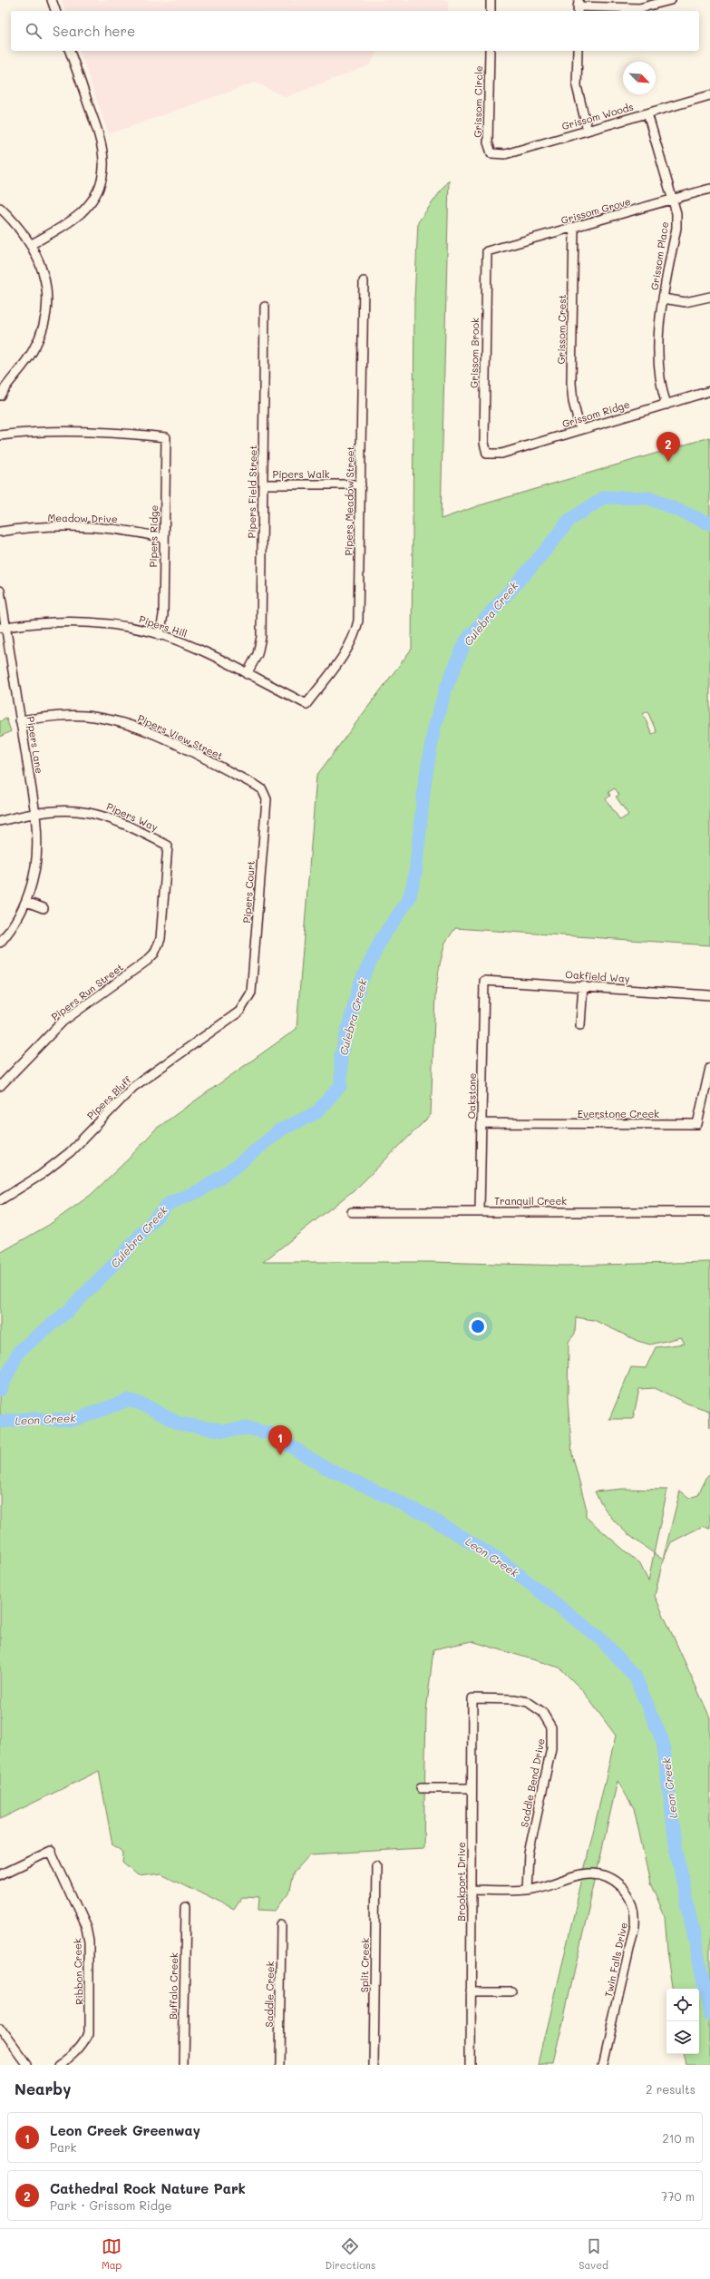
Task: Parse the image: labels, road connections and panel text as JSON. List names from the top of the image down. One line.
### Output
{"streets":{"street":["Grissom Circle","Grissom Woods","Grissom Grove","Grissom Place","Grissom Crest","Grissom Brook","Grissom Ridge","Pipers Walk","Pipers Field Street","Pipers Meadow Street","Meadow Drive","Pipers Ridge","Pipers Hill","Pipers View Street","Pipers Lane","Pipers Way","Pipers Court","Oakfield Way","Pipers Run Street","Oakstone","Pipers Bluff","Everstone Creek","Tranquil Creek","Saddle Bend Drive","Brookport Drive","Twin Falls Drive","Split Creek","Ribbon Creek","Buffalo Creek","Saddle Creek"]},"crossings":[["Grissom Circle","Grissom Woods"],["Grissom Woods","Grissom Place"],["Grissom Grove","Grissom Place"],["Grissom Grove","Grissom Crest"],["Grissom Grove","Grissom Brook"],["Grissom Place","Grissom Ridge"],["Grissom Crest","Grissom Ridge"],["Grissom Brook","Grissom Ridge"],["Pipers Walk","Pipers Field Street"],["Pipers Walk","Pipers Meadow Street"],["Pipers Field Street","Pipers Hill"],["Pipers Meadow Street","Pipers Hill"],["Meadow Drive","Pipers Ridge"],["Pipers Ridge","Pipers Hill"],["Pipers Hill","Pipers Lane"],["Pipers View Street","Pipers Lane"],["Pipers View Street","Pipers Court"],["Pipers Lane","Pipers Way"],["Pipers Way","Pipers Run Street"],["Pipers Court","Pipers Bluff"],["Oakfield Way","Oakstone"],["Oakstone","Everstone Creek"],["Oakstone","Tranquil Creek"],["Saddle Bend Drive","Brookport Drive"],["Saddle Bend Drive","Twin Falls Drive"],["Brookport Drive","Twin Falls Drive"]],"water":["Culebra Creek","Leon Creek"],"north":"bottom right","page":{"search":"Search here","pins":["2","1"],"heading":["Nearby","2 results"],"list":[{"mark":"1","name":"Leon Creek Greenway","note":"Park","value":"210 m"},{"mark":"2","name":"Cathedral Rock Nature Park","note":"Park · Grissom Ridge","value":"770 m"}],"nav":["Map","Directions","Saved"]}}
